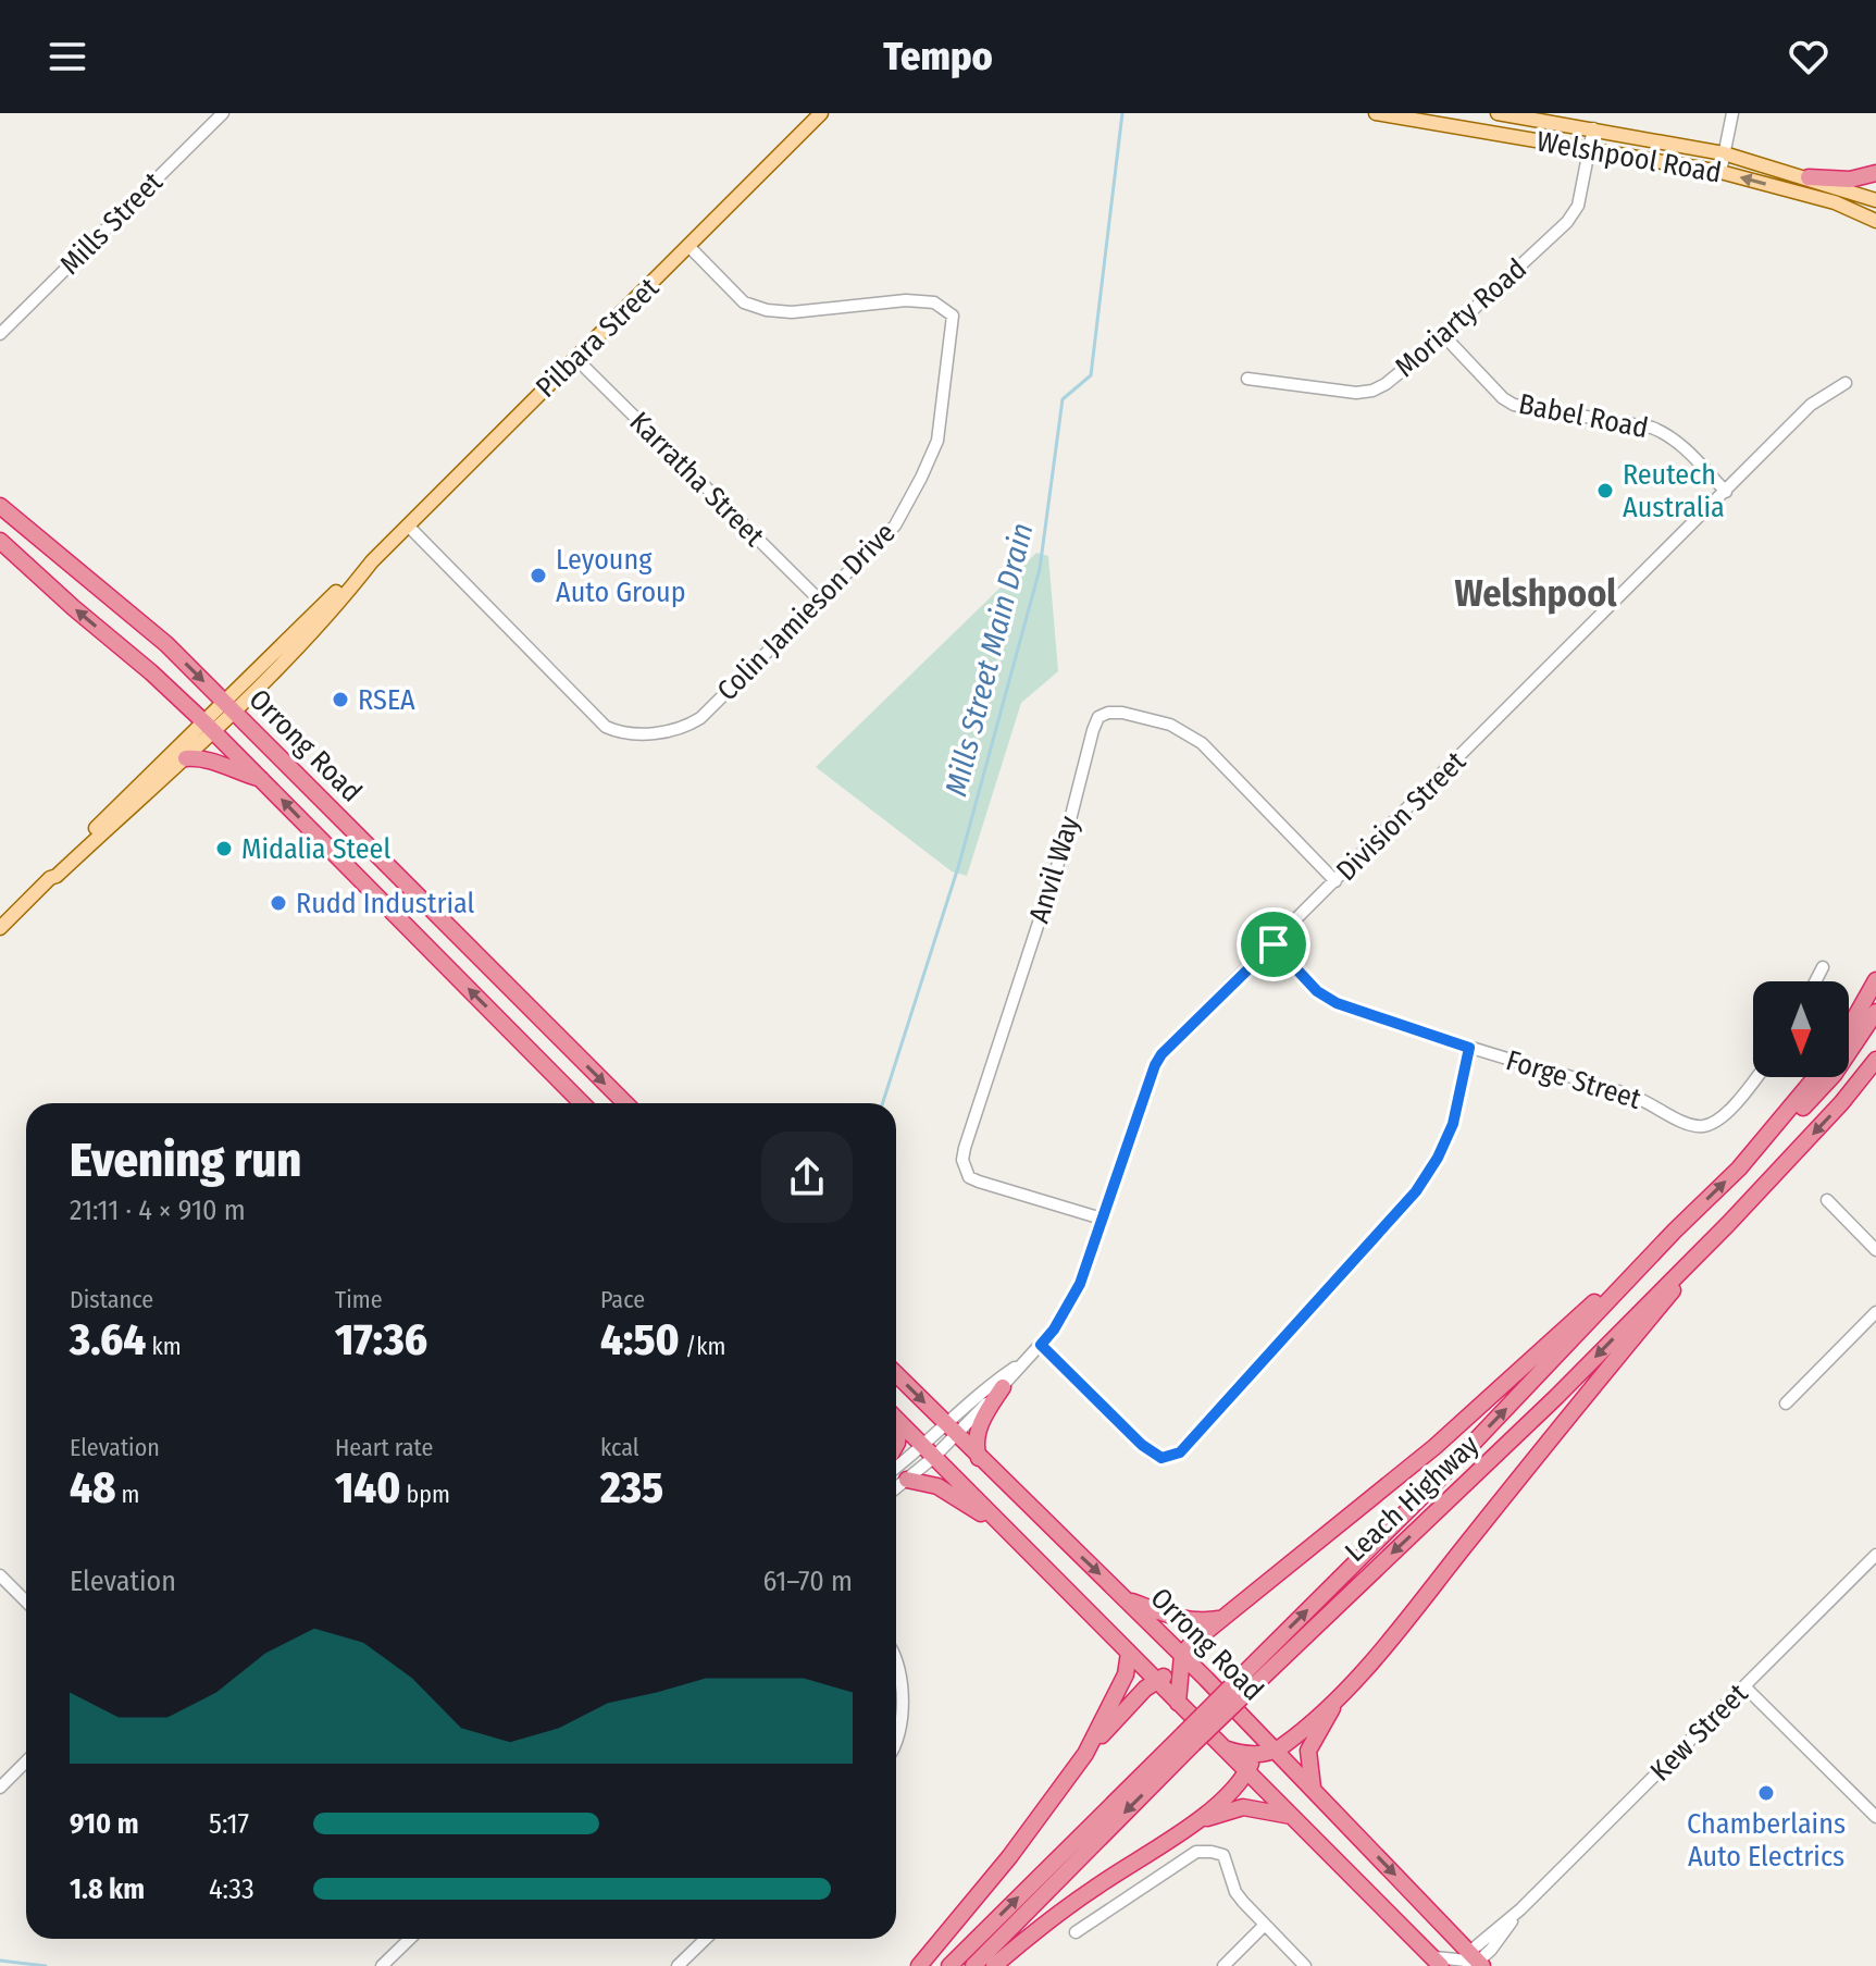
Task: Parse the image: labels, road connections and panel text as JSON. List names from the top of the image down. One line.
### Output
{"streets":{"highway":["Orrong Road","Leach Highway"],"main road":["Welshpool Road","Pilbara Street"],"street":["Mills Street","Moriarty Road","Babel Road","Karratha Street","Colin Jamieson Drive","Division Street","Anvil Way","Forge Street","Kew Street"]},"crossings":[["Welshpool Road","Moriarty Road"],["Moriarty Road","Babel Road"],["Pilbara Street","Karratha Street"],["Pilbara Street","Colin Jamieson Drive"],["Pilbara Street","Orrong Road"],["Babel Road","Division Street"],["Karratha Street","Colin Jamieson Drive"],["Orrong Road","Division Street"],["Orrong Road","Kew Street"],["Division Street","Anvil Way"],["Division Street","Forge Street"]],"districts":["Welshpool"],"water":["Mills Street Main Drain"],"places":["Reutech Australia","Leyoung Auto Group","RSEA","Midalia Steel","Rudd Industrial","Chamberlains Auto Electrics"],"north":"bottom","page":{"header":"Tempo","heading":["Evening run","21:11 · 4 × 910 m"],"stats":[["Distance","3.64 km"],["Time","17:36"],["Pace","4:50 /km"],["Elevation","48 m"],["Heart rate","140 bpm"],["kcal","235"]],"chart":["Elevation","61–70 m"],"list":[{"name":"910 m","note":"5:17"},{"name":"1.8 km","note":"4:33"}]}}
